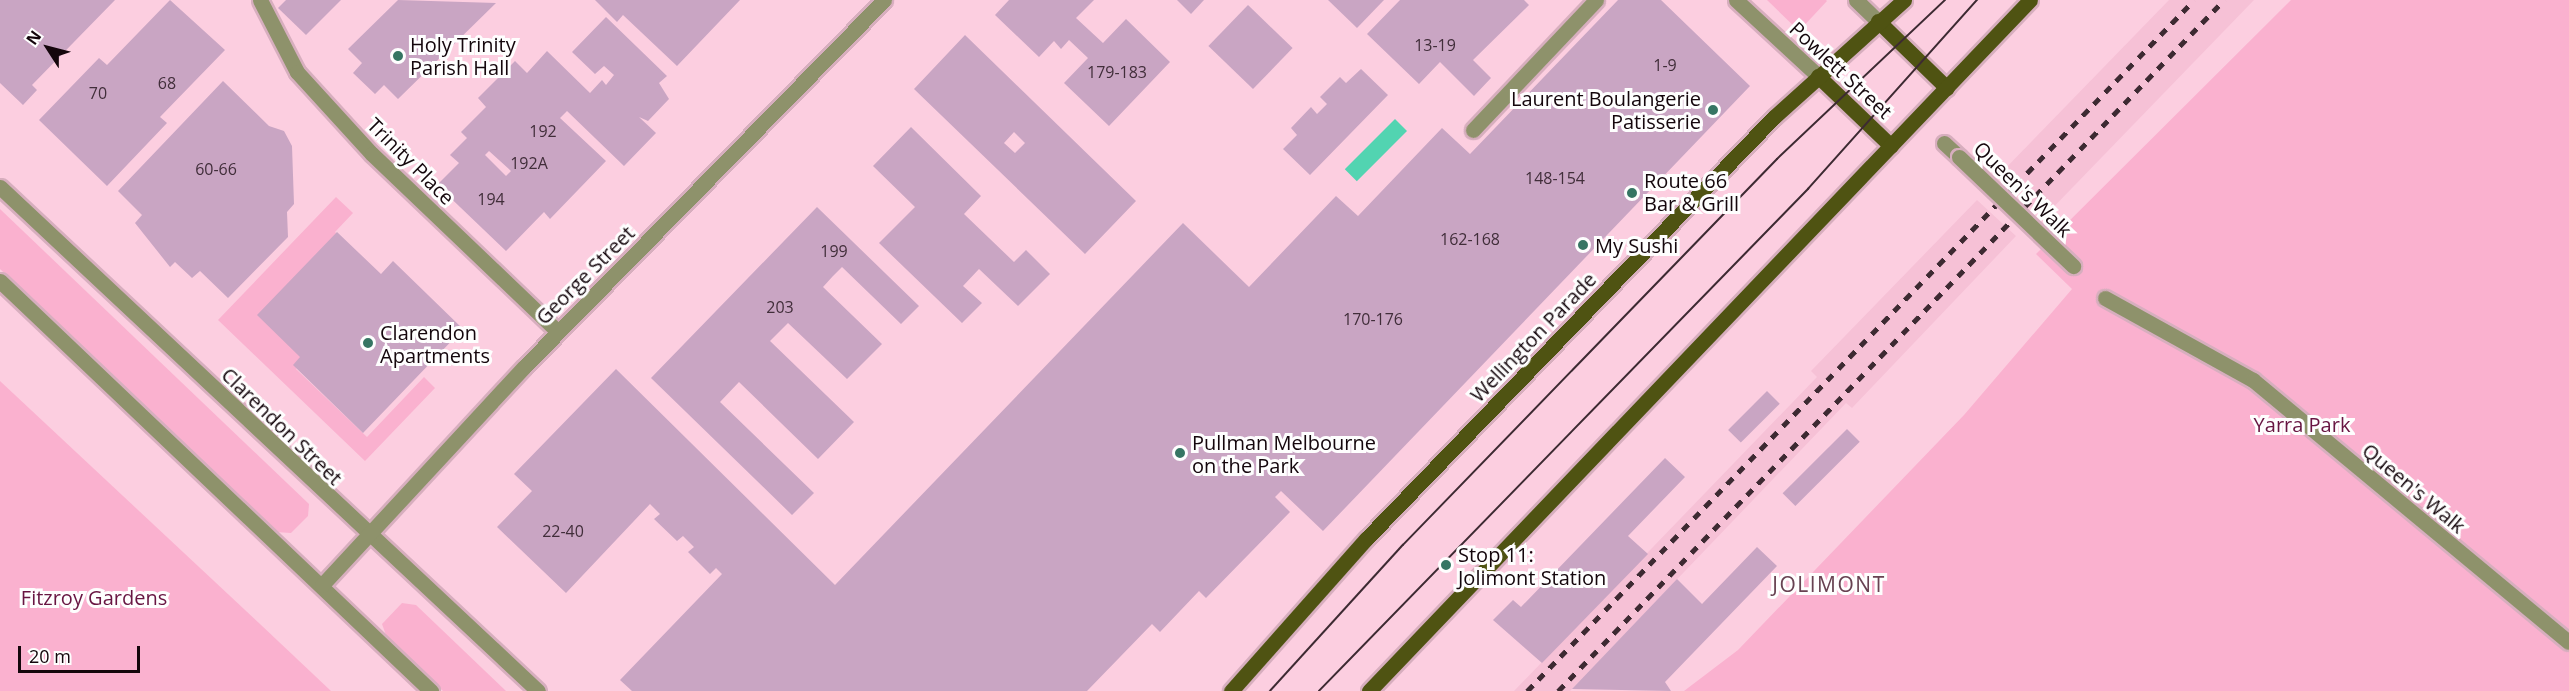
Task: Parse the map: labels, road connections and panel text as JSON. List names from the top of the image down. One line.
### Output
{"streets":{"main road":["Powlett Street","Wellington Parade"],"street":["Trinity Place","Queen's Walk","George Street","Clarendon Street"]},"crossings":[["Powlett Street","Wellington Parade"],["Trinity Place","George Street"],["George Street","Clarendon Street"]],"districts":["JOLIMONT"],"parks":["Yarra Park","Fitzroy Gardens"],"places":["Holy Trinity Parish Hall","Laurent Boulangerie Patisserie","Route 66 Bar & Grill","My Sushi","Clarendon Apartments","Pullman Melbourne on the Park","Stop 11: Jolimont Station"],"house_numbers":["13-19","1-9","179-183","68","70","192","192A","60-66","148-154","194","162-168","199","203","170-176","22-40"],"scale_bar":"20 m","north":"top left"}
